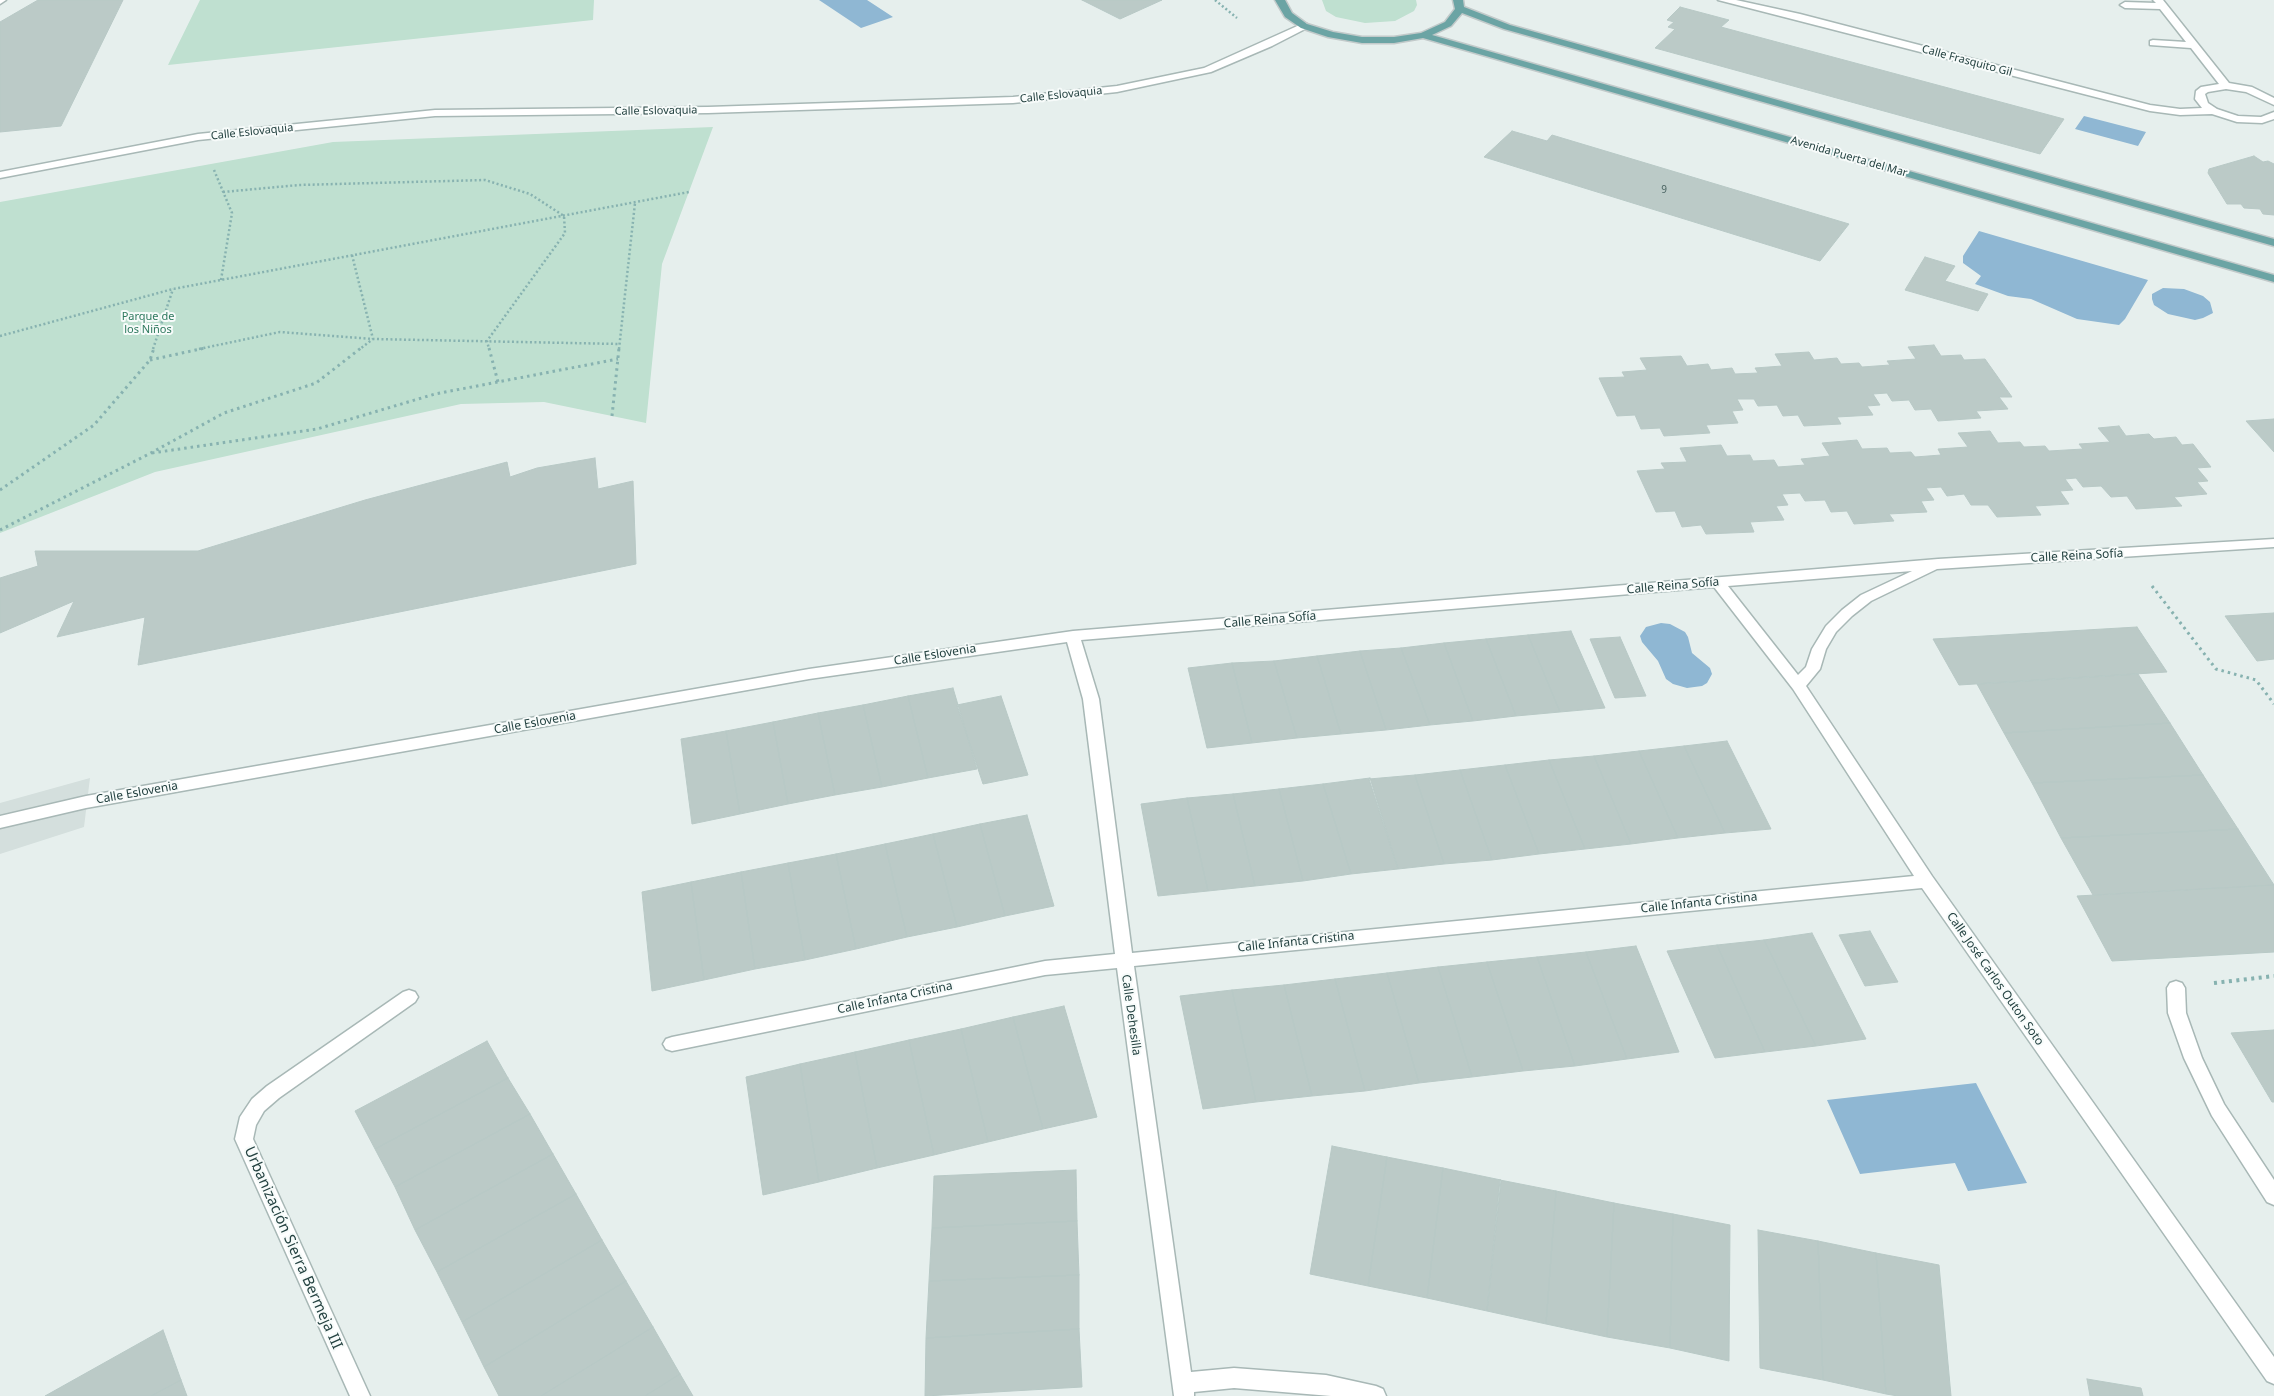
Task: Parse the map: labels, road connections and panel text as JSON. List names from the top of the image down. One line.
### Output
{"streets":{"main road":["Avenida Puerta del Mar"],"street":["Calle Frasquito Gil","Calle Eslovaquia","Calle Reina Sofía","Calle Eslovenia","Calle Infanta Cristina","Calle José Carlos Outon Soto","Calle Dehesilla","Urbanización Sierra Bermeja III"]},"crossings":[["Calle Reina Sofía","Calle Eslovenia"],["Calle Reina Sofía","Calle José Carlos Outon Soto"],["Calle Reina Sofía","Calle Dehesilla"],["Calle Eslovenia","Calle Dehesilla"],["Calle Infanta Cristina","Calle José Carlos Outon Soto"],["Calle Infanta Cristina","Calle Dehesilla"]],"parks":["Parque de los Niños"],"house_numbers":["9"]}
